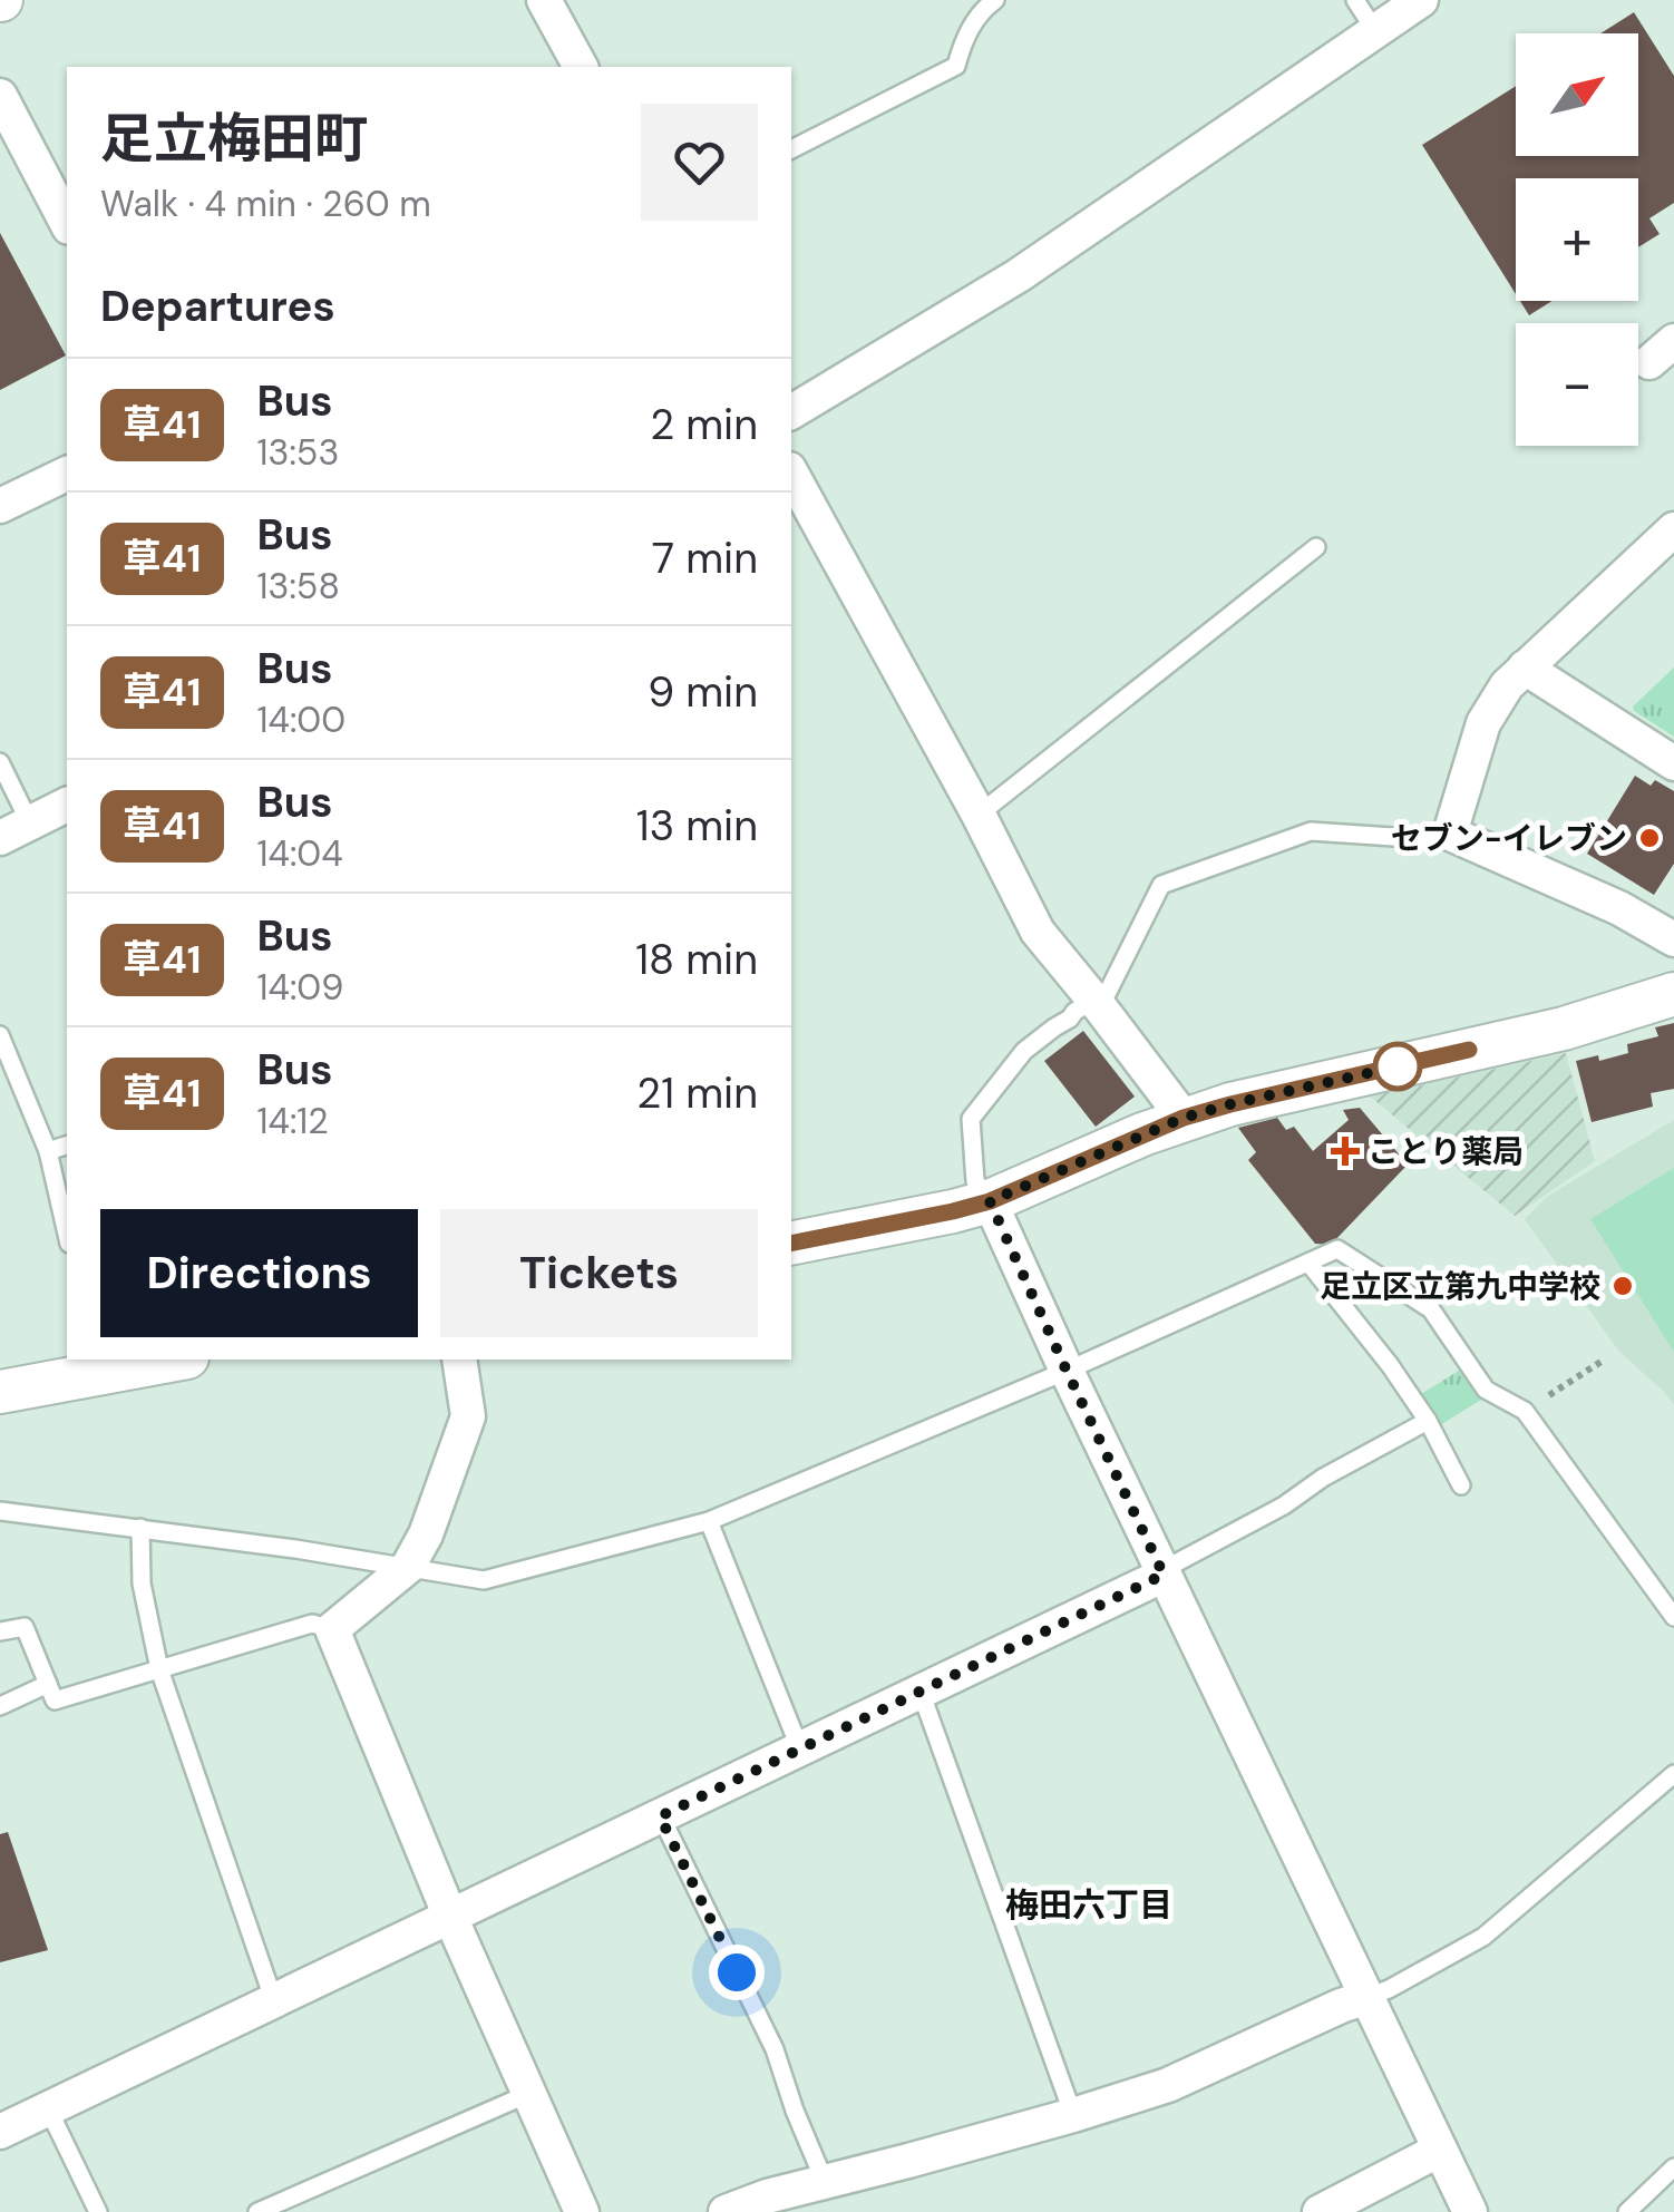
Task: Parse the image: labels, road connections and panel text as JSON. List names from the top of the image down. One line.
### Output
{"districts":["梅田六丁目"],"places":{"other":["セブン-イレブン","足立区立第九中学校"],"health":["ことり薬局"]},"lines":["bus line 草41"],"north":"top right","page":{"map_buttons":["+","−"],"heading":[["足立梅田町","Walk · 4 min · 260 m"],"Departures"],"list":[{"mark":"草41","name":"Bus","note":"13:53","value":"2 min"},{"mark":"草41","name":"Bus","note":"13:58","value":"7 min"},{"mark":"草41","name":"Bus","note":"14:00","value":"9 min"},{"mark":"草41","name":"Bus","note":"14:04","value":"13 min"},{"mark":"草41","name":"Bus","note":"14:09","value":"18 min"},{"mark":"草41","name":"Bus","note":"14:12","value":"21 min"}],"buttons":["Directions","Tickets"]}}
